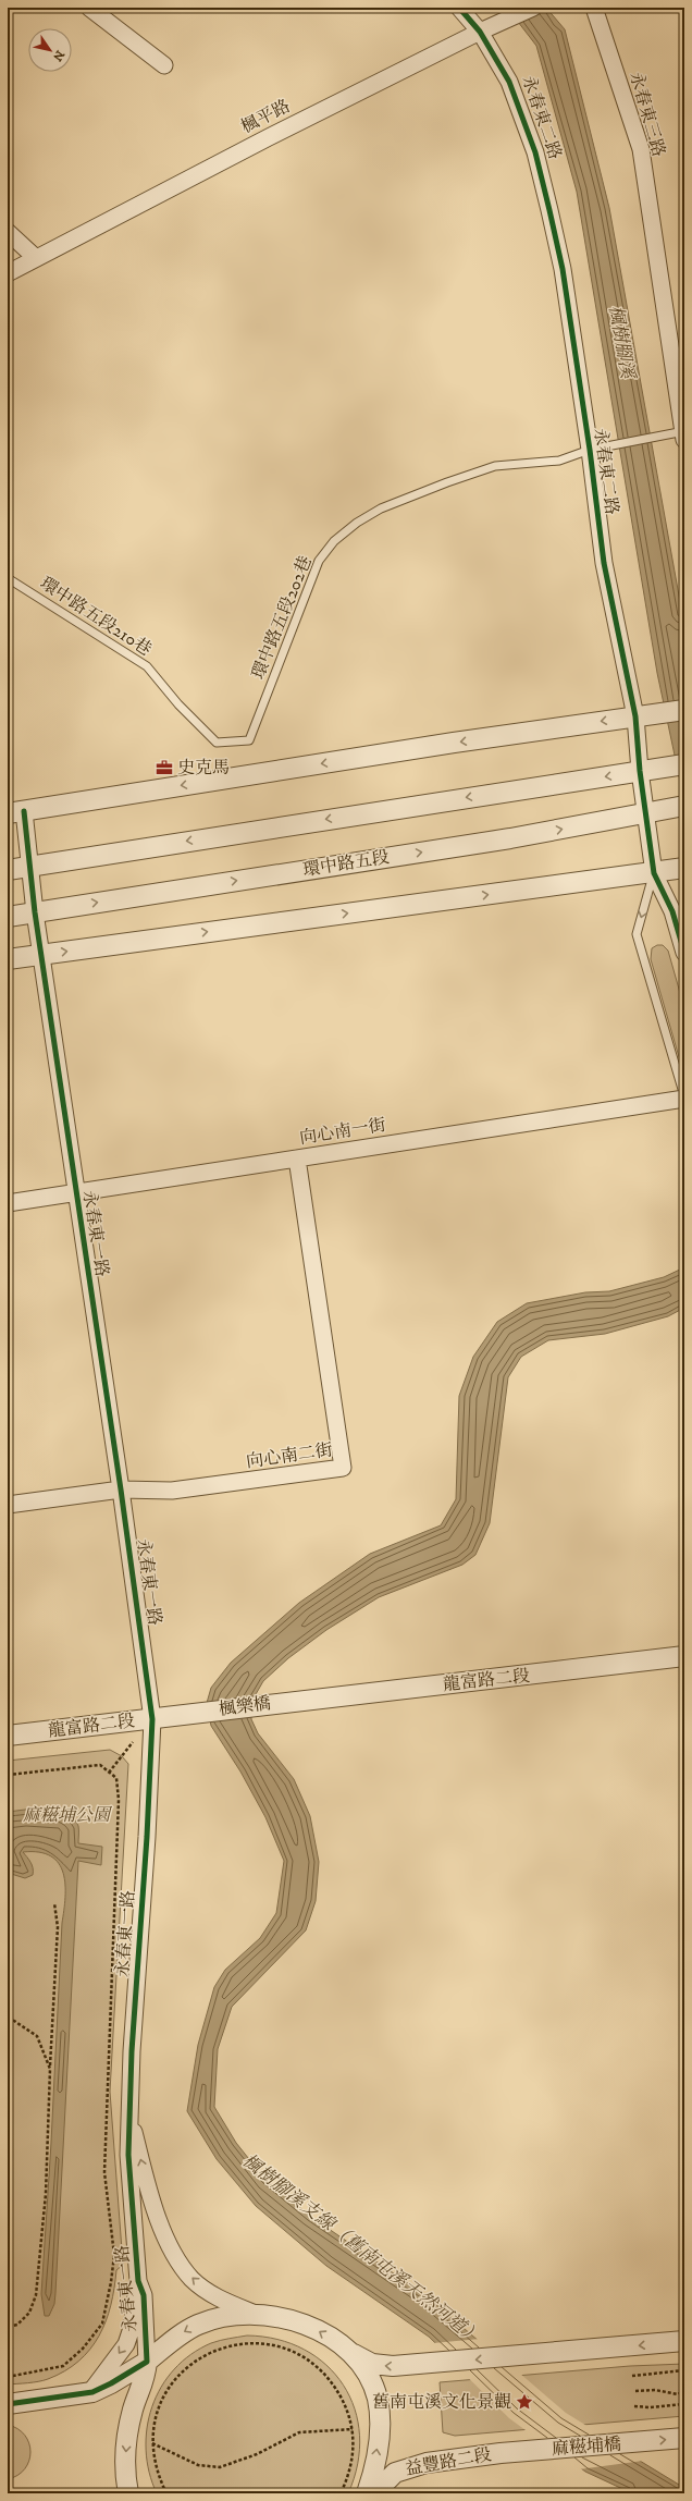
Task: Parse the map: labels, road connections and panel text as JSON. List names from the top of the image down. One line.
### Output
{"streets":{"street":["永春東三路","楓平路","永春東二路","環中路五段","向心南一街","永春東一路","向心南二街","龍富路二段","楓樂橋","麻糍埔橋","益豐路二段"],"lane":["環中路五段210巷","環中路五段202巷"]},"crossings":[["楓平路","永春東二路"],["永春東二路","環中路五段202巷"],["永春東二路","環中路五段"],["永春東二路","向心南一街"],["環中路五段210巷","環中路五段202巷"],["環中路五段","永春東一路"],["向心南一街","永春東一路"],["向心南一街","向心南二街"],["永春東一路","向心南二街"],["永春東一路","龍富路二段"],["龍富路二段","楓樂橋"],["麻糍埔橋","益豐路二段"]],"water":["楓樹腳溪","楓樹腳溪支線（舊南屯溪天然河道）"],"parks":["麻糍埔公園"],"places":{"office":["史克馬"],"place":["舊南屯溪文化景觀"]},"north":"bottom right"}
